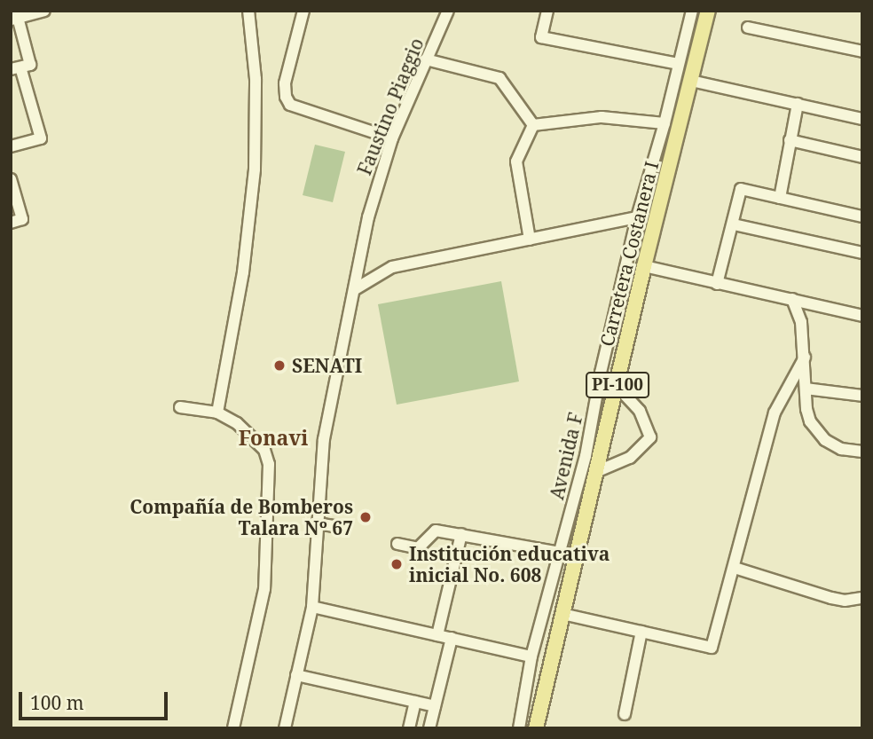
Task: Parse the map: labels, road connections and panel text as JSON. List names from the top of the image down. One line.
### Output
{"streets":{"main road":["Carretera Costanera I","PI-100"],"street":["Faustino Piaggio","Avenida F"]},"districts":["Fonavi"],"places":["SENATI","Compañía de Bomberos Talara Nº 67","Institución educativa inicial No. 608"],"scale_bar":"100 m"}
